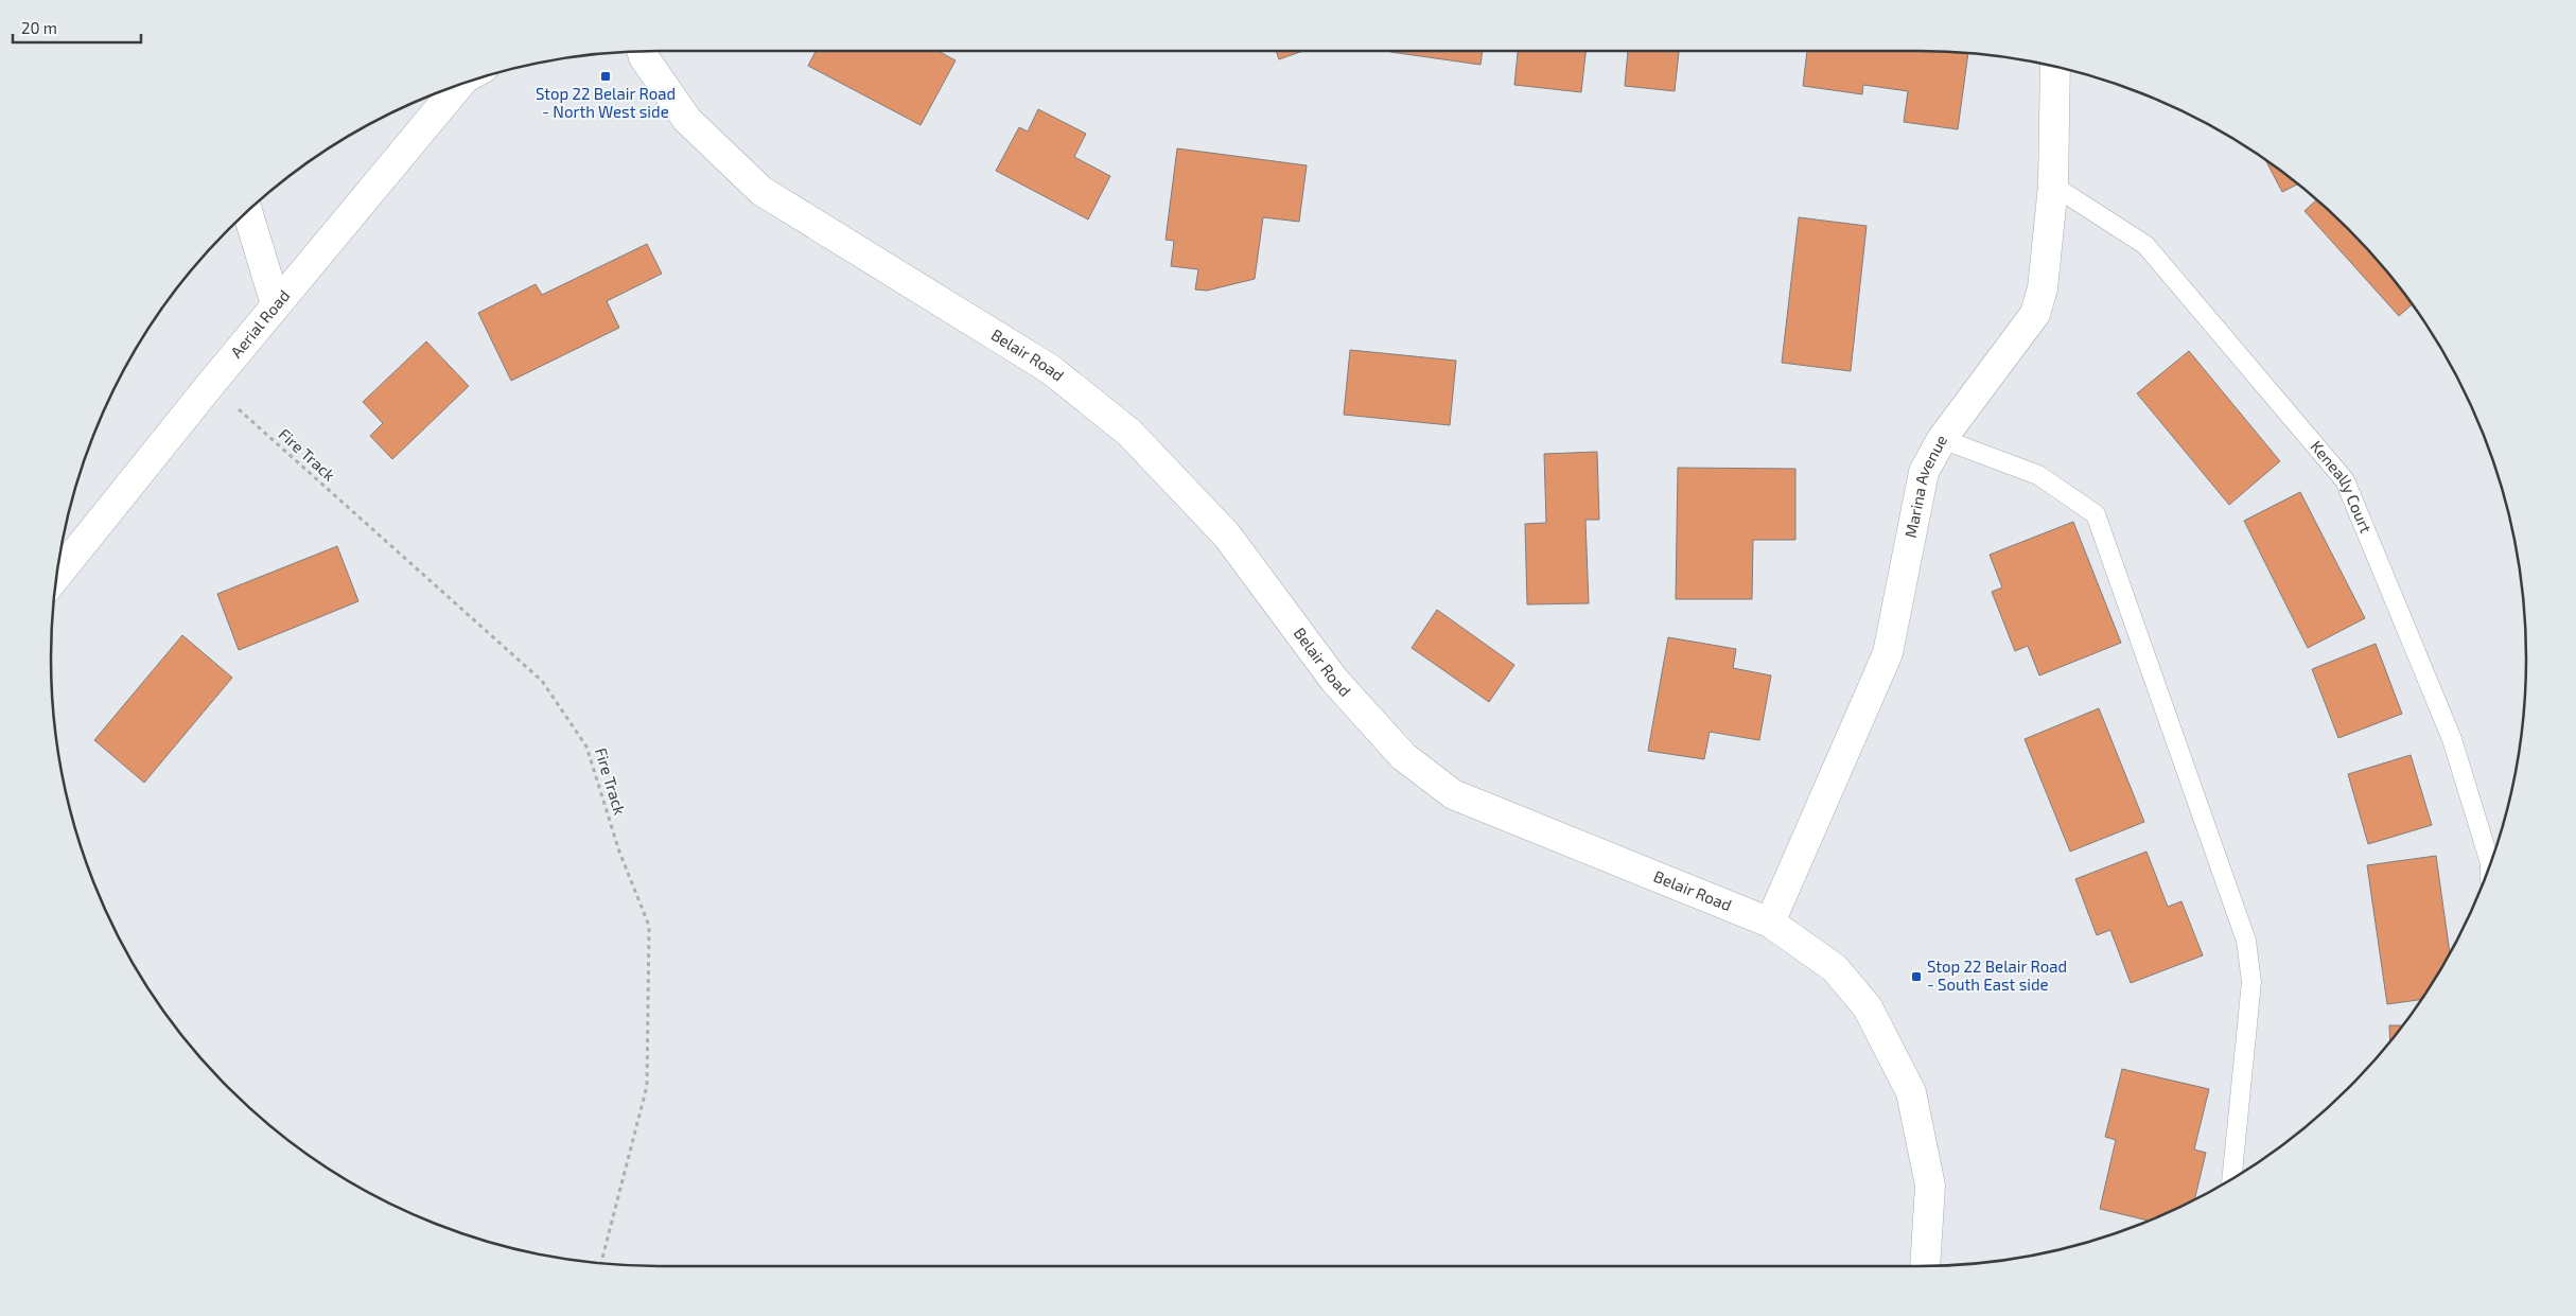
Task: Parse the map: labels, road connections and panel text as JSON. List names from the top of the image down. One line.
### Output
{"streets":{"main road":["Aerial Road","Belair Road","Marina Avenue"],"lane":["Keneally Court"],"path":["Fire Track"]},"crossings":[["Aerial Road","Fire Track"],["Belair Road","Marina Avenue"],["Marina Avenue","Keneally Court"]],"places":{"transit":["Stop 22 Belair Road - North West side","Stop 22 Belair Road - South East side"]},"scale_bar":"20 m"}
